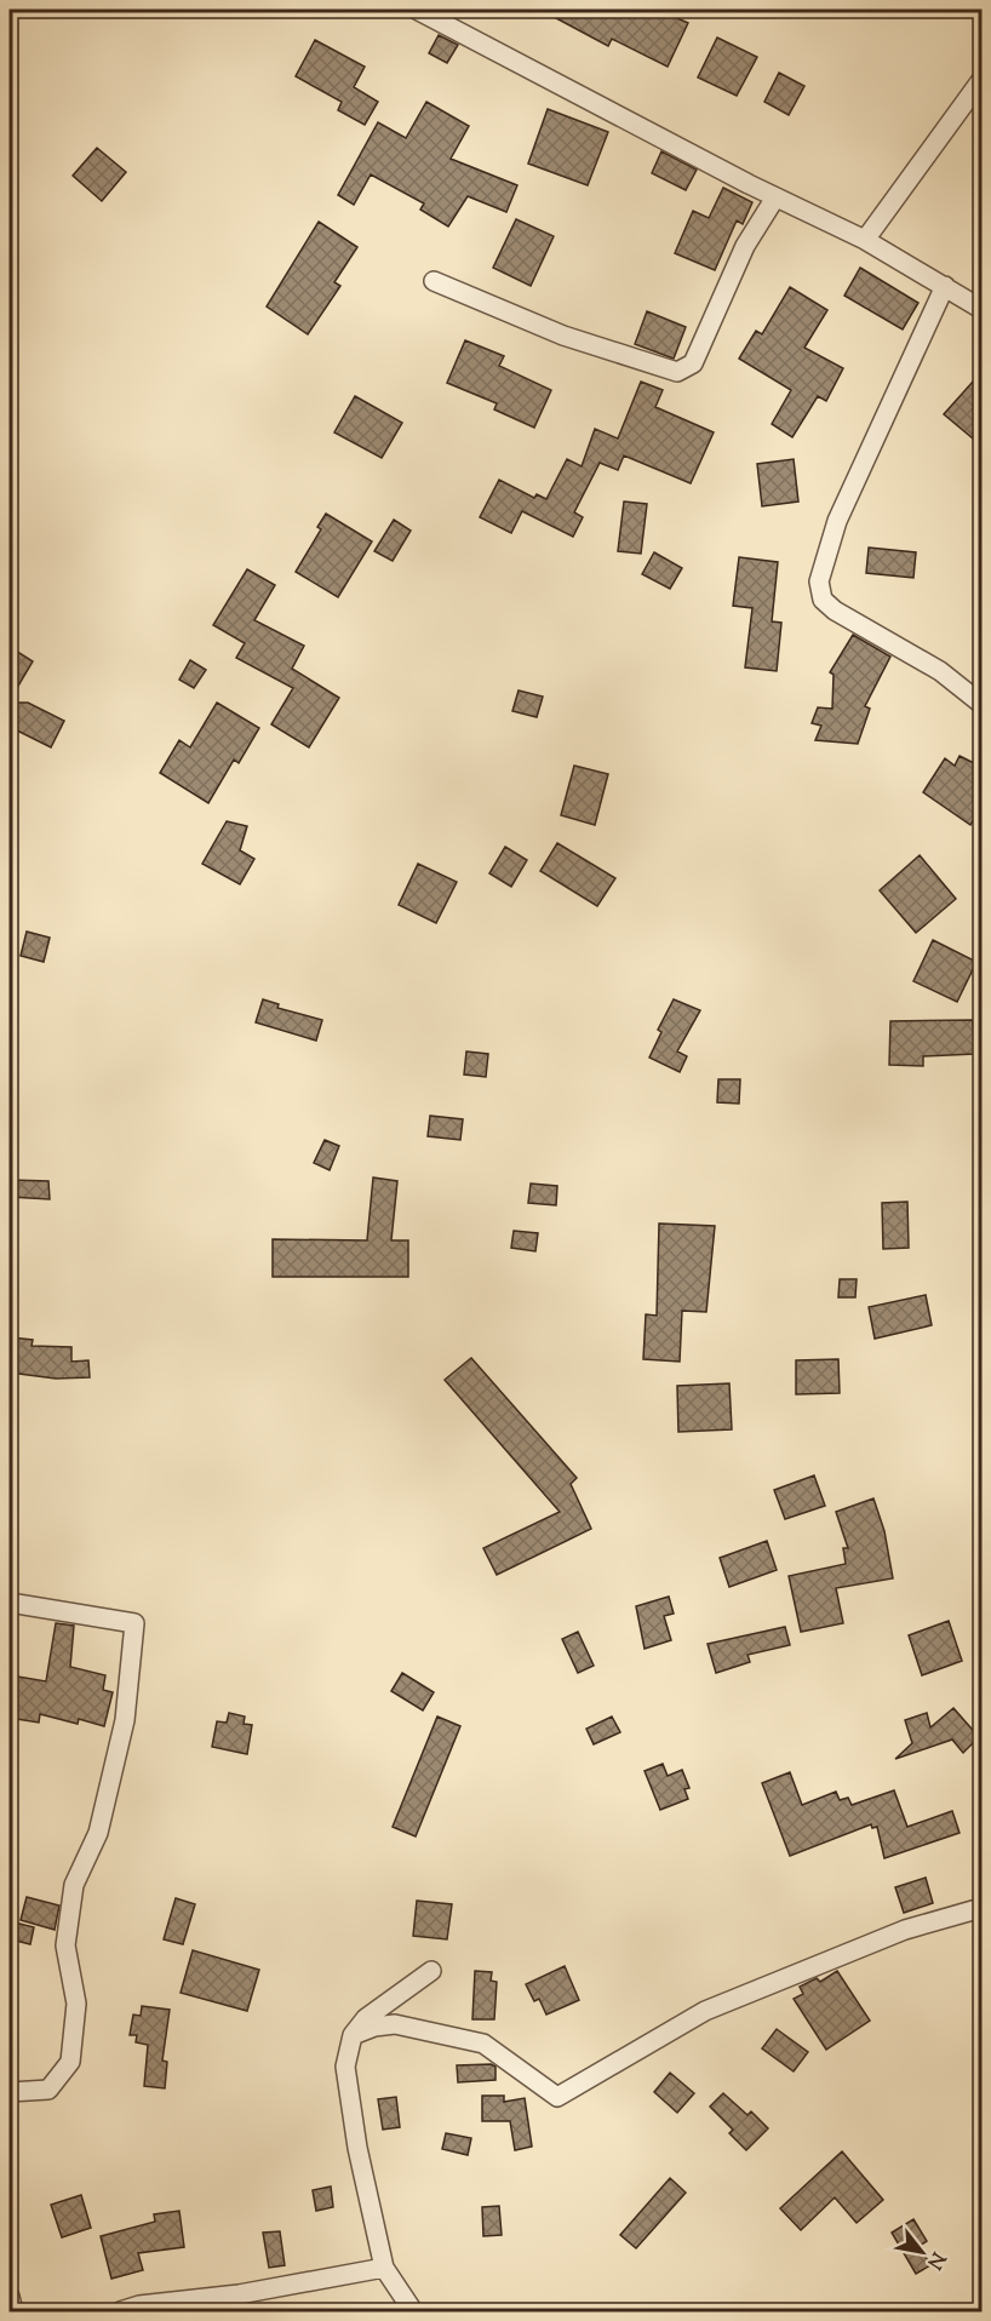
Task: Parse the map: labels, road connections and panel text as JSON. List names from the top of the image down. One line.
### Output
{"north":"bottom right"}
